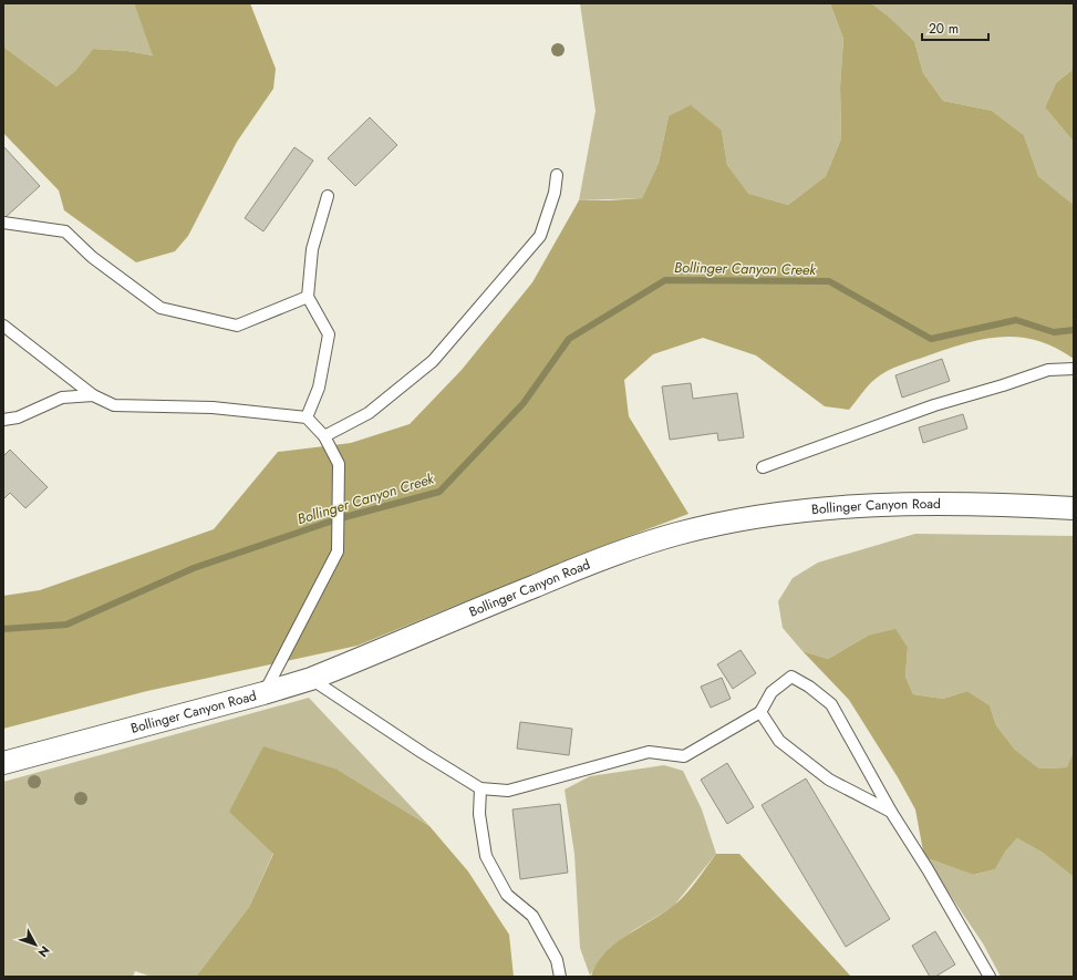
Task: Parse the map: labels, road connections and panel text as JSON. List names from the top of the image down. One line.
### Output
{"streets":{"street":["Bollinger Canyon Road"]},"water":["Bollinger Canyon Creek"],"scale_bar":"20 m","north":"bottom right"}
